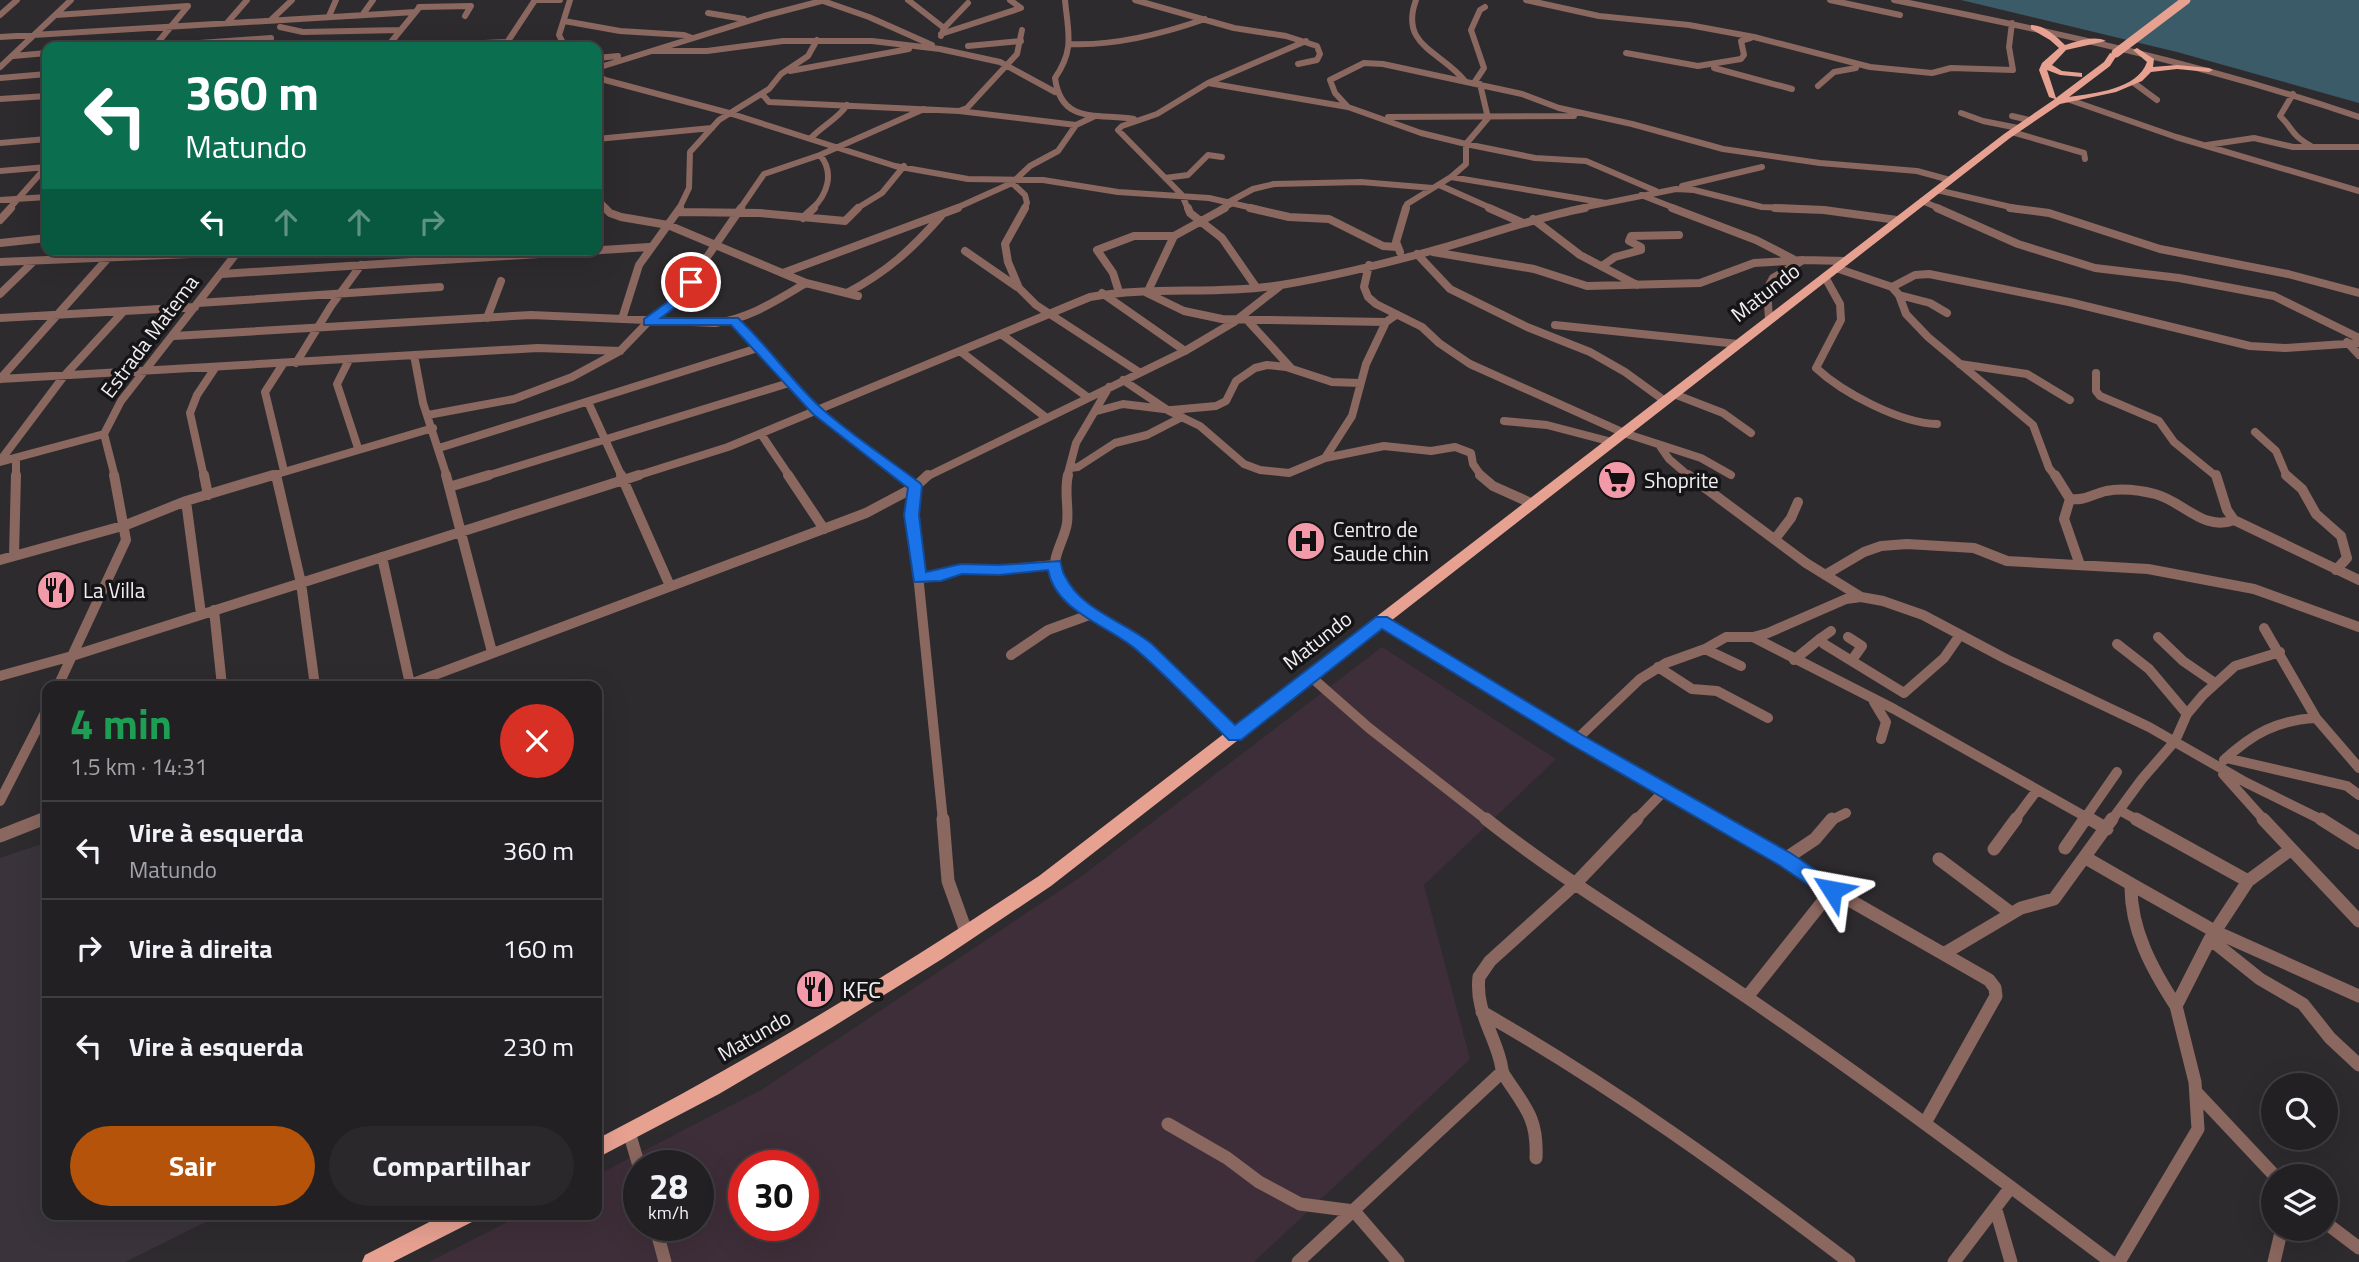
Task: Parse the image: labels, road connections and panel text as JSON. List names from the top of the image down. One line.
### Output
{"streets":{"main road":["Matundo"],"street":["Estrada Matema"]},"places":{"supermarket":["Shoprite"],"hospital":["Centro de Saude chin"],"restaurant":["La Villa","KFC"]},"page":{"turn":["360 m","Matundo"],"heading":["4 min","1.5 km · 14:31"],"list":[{"name":"Vire à esquerda","note":"Matundo","value":"360 m"},{"name":"Vire à direita","value":"160 m"},{"name":"Vire à esquerda","value":"230 m"}],"buttons":["Sair","Compartilhar"],"speed":"28 km/h","limit":"30"}}
